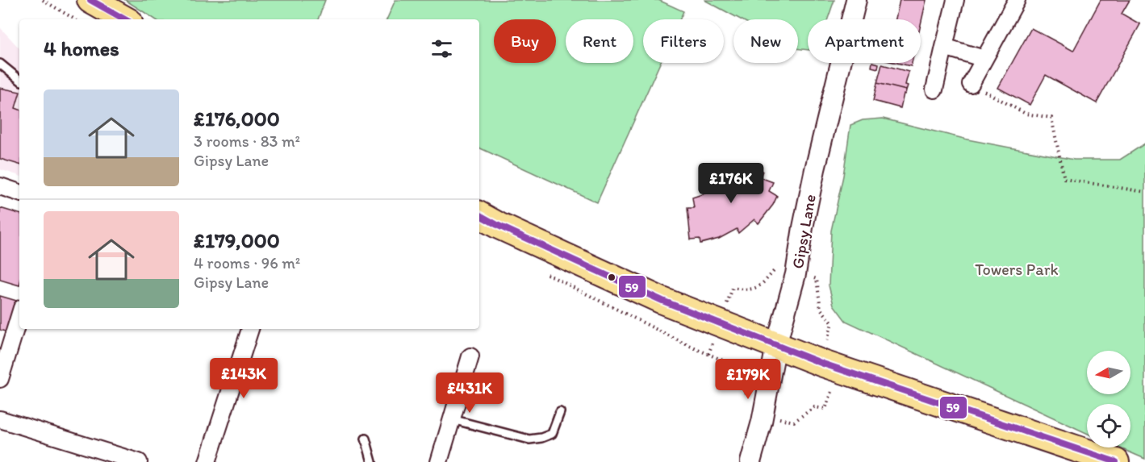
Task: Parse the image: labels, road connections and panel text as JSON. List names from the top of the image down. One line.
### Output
{"streets":{"street":["Gipsy Lane"]},"parks":["Towers Park"],"lines":["transit line 59"],"north":"left","page":{"chip":["Buy","Rent","Filters","New","Apartment"],"heading":"4 homes","list":[{"name":"£176,000","note":"3 rooms · 83 m² · Gipsy Lane"},{"name":"£179,000","note":"4 rooms · 96 m² · Gipsy Lane"}],"price":["£176K","£143K","£179K","£431K"]}}
